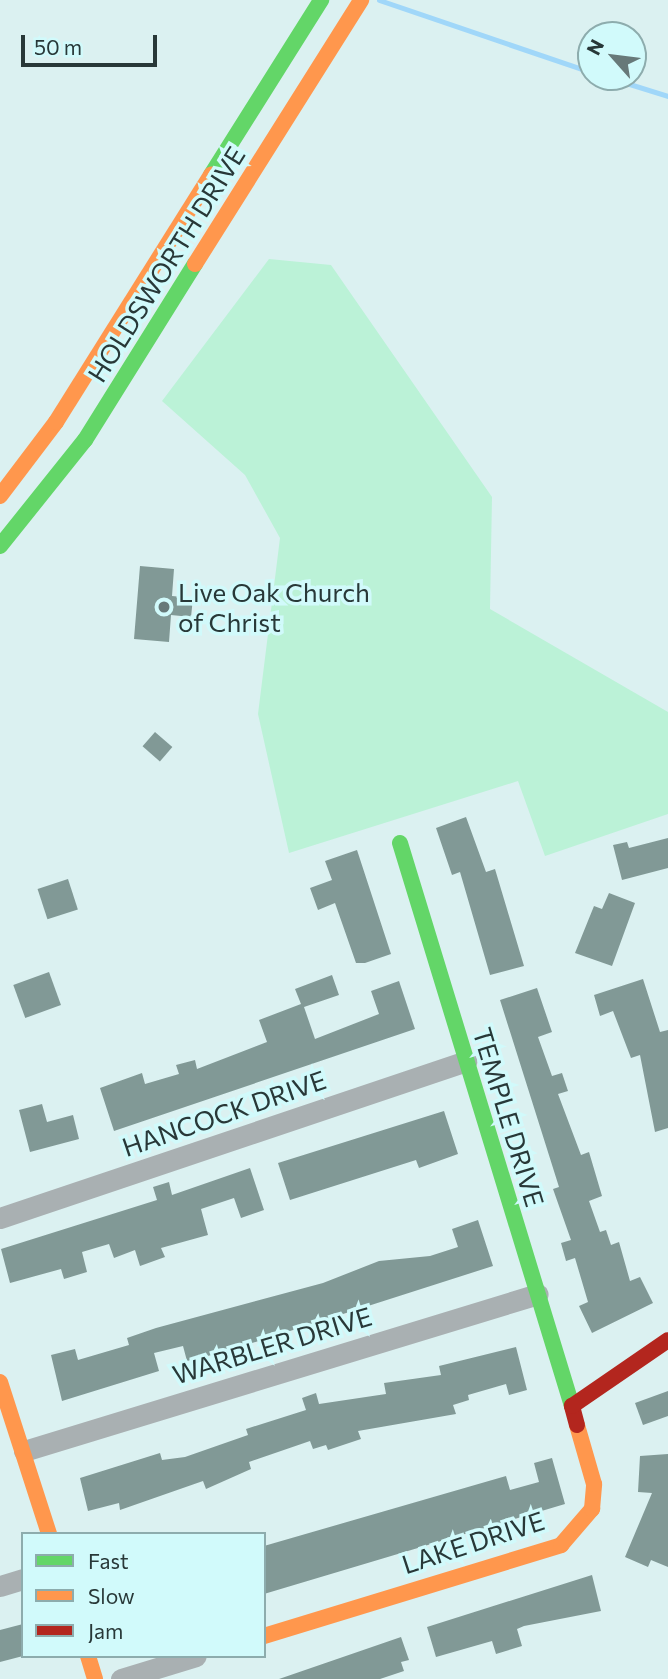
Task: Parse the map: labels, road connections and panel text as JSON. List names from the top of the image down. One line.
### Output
{"streets":{"main road":["HOLDSWORTH DRIVE","TEMPLE DRIVE","LAKE DRIVE"],"street":["HANCOCK DRIVE","WARBLER DRIVE"]},"crossings":[["HANCOCK DRIVE","TEMPLE DRIVE"],["TEMPLE DRIVE","WARBLER DRIVE"],["TEMPLE DRIVE","LAKE DRIVE"]],"places":["Live Oak Church of Christ"],"legend":["Fast","Slow","Jam"],"scale_bar":"50 m","north":"top left"}
